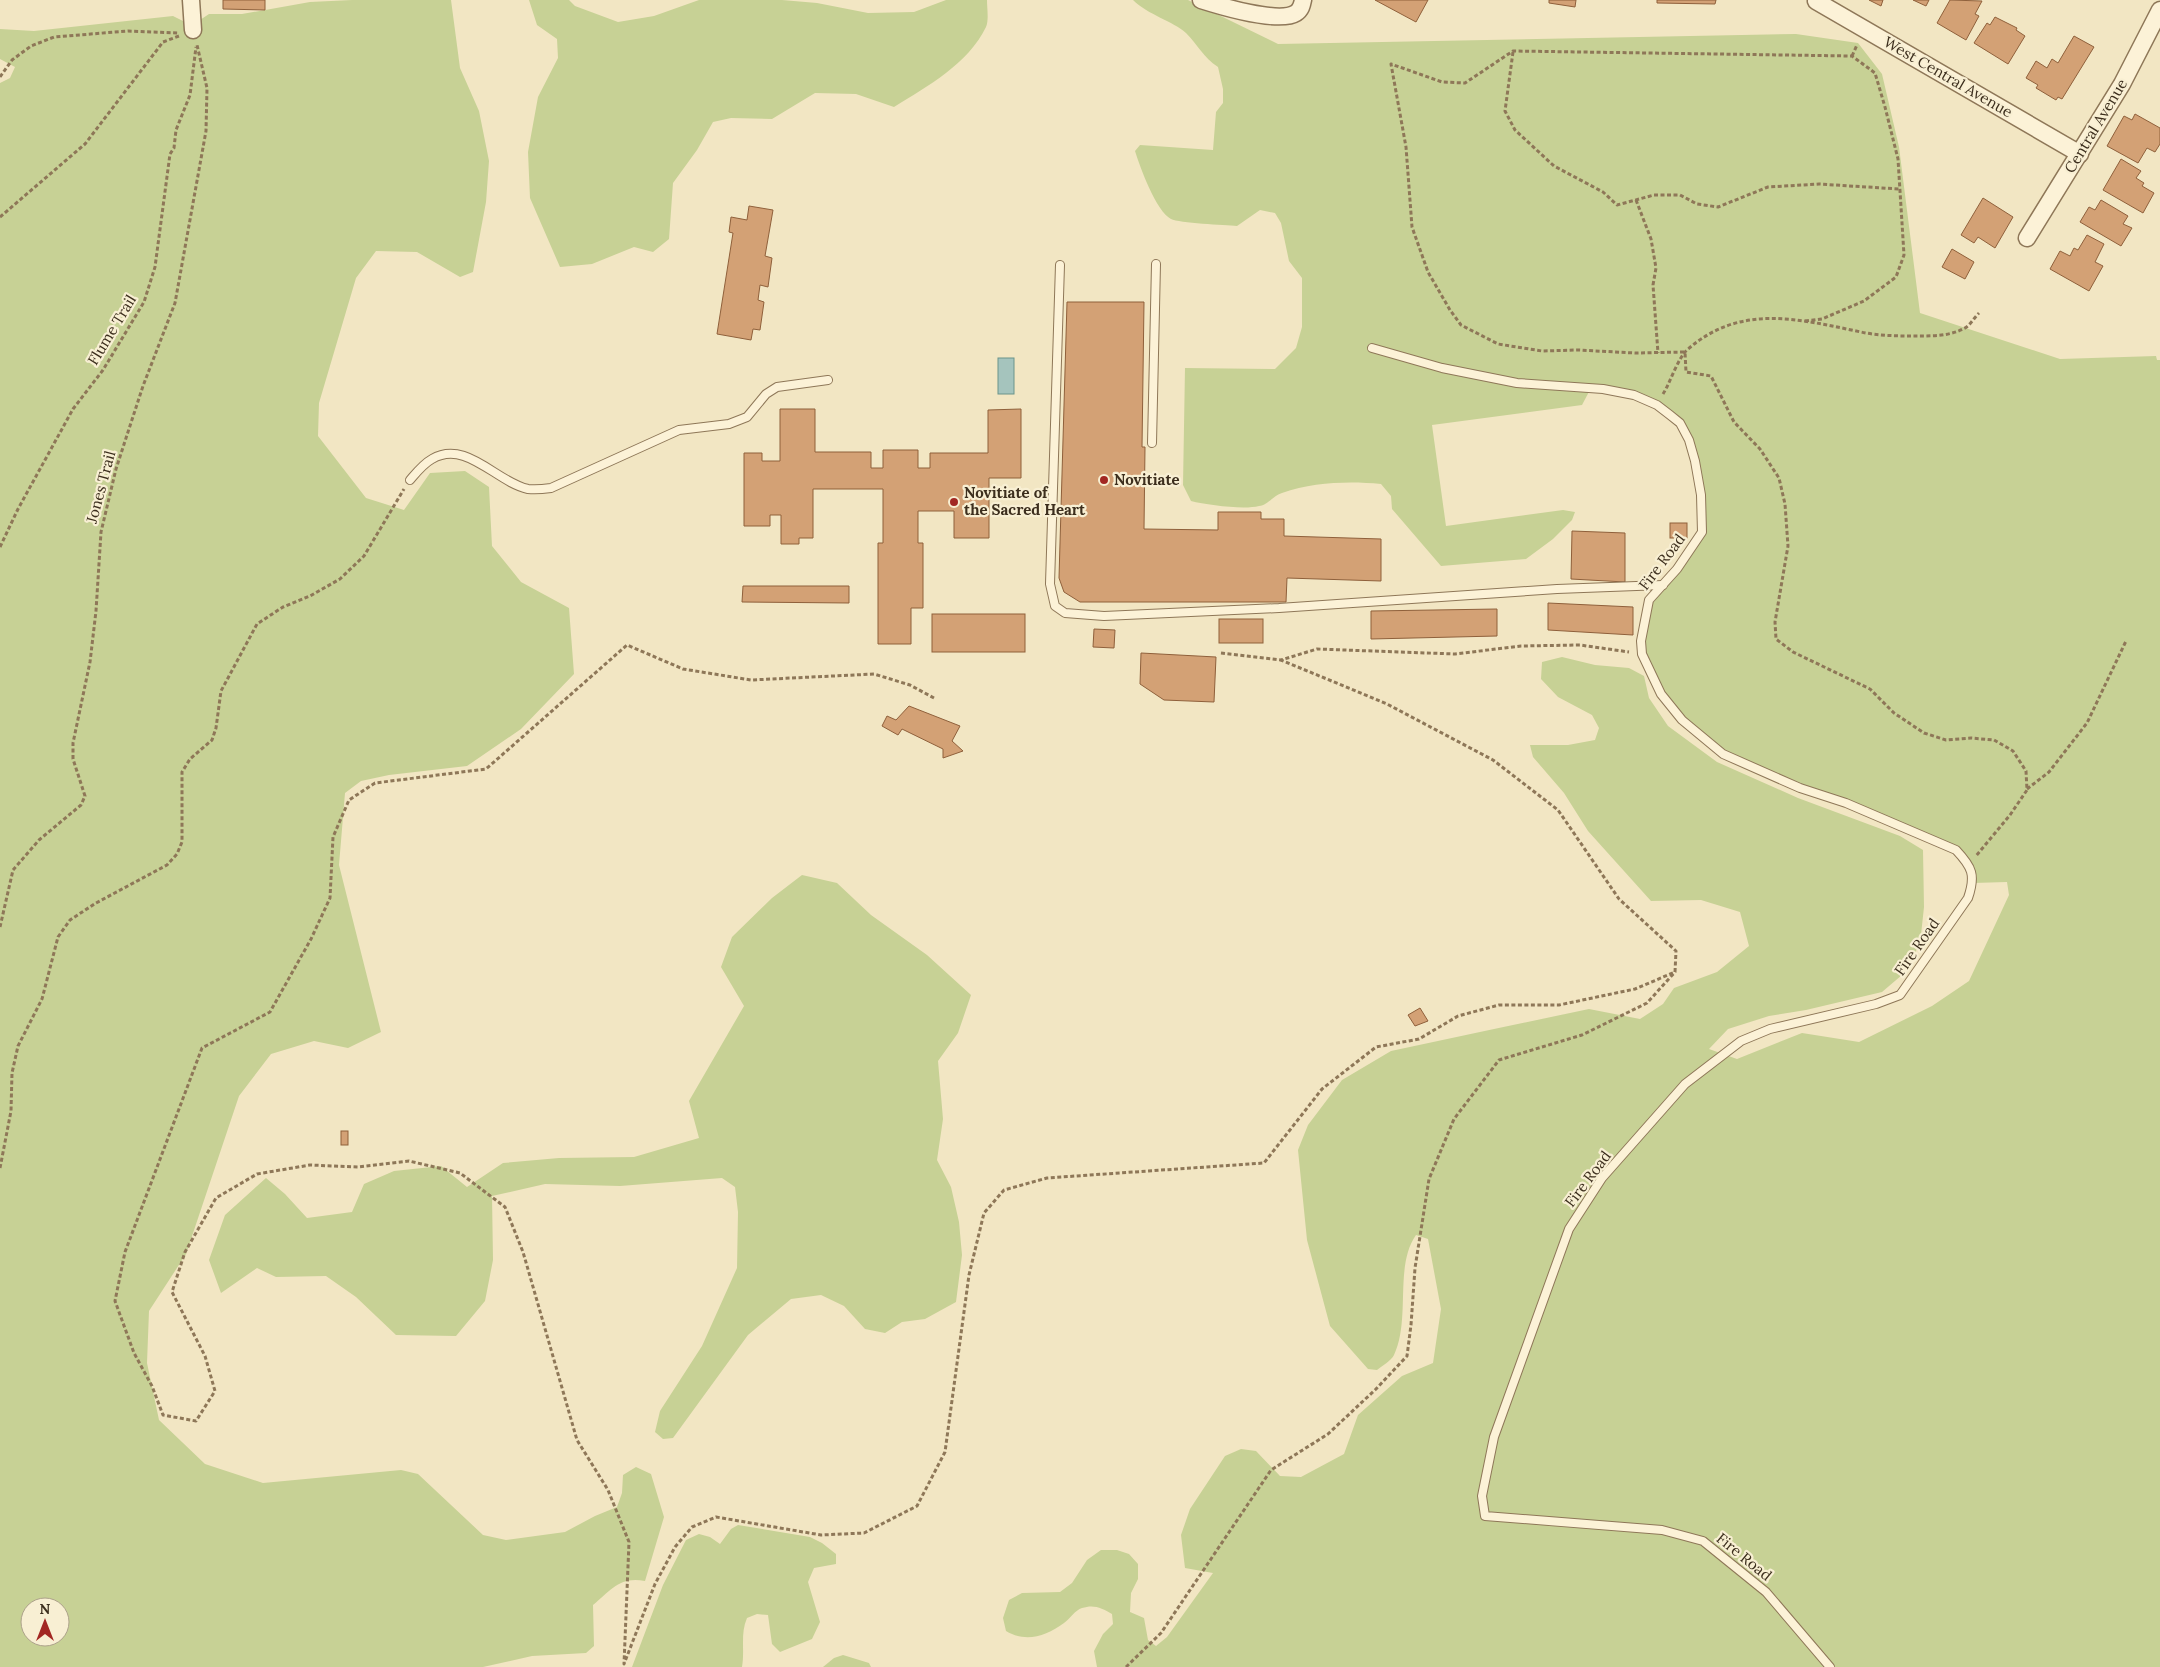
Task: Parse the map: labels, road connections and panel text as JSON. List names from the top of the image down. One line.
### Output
{"streets":{"street":["West Central Avenue","Central Avenue"],"lane":["Fire Road"],"path":["Flume Trail","Jones Trail"]},"crossings":[["West Central Avenue","Central Avenue"],["Flume Trail","Jones Trail"]],"places":["Novitiate","Novitiate of the Sacred Heart"],"north":"top"}
